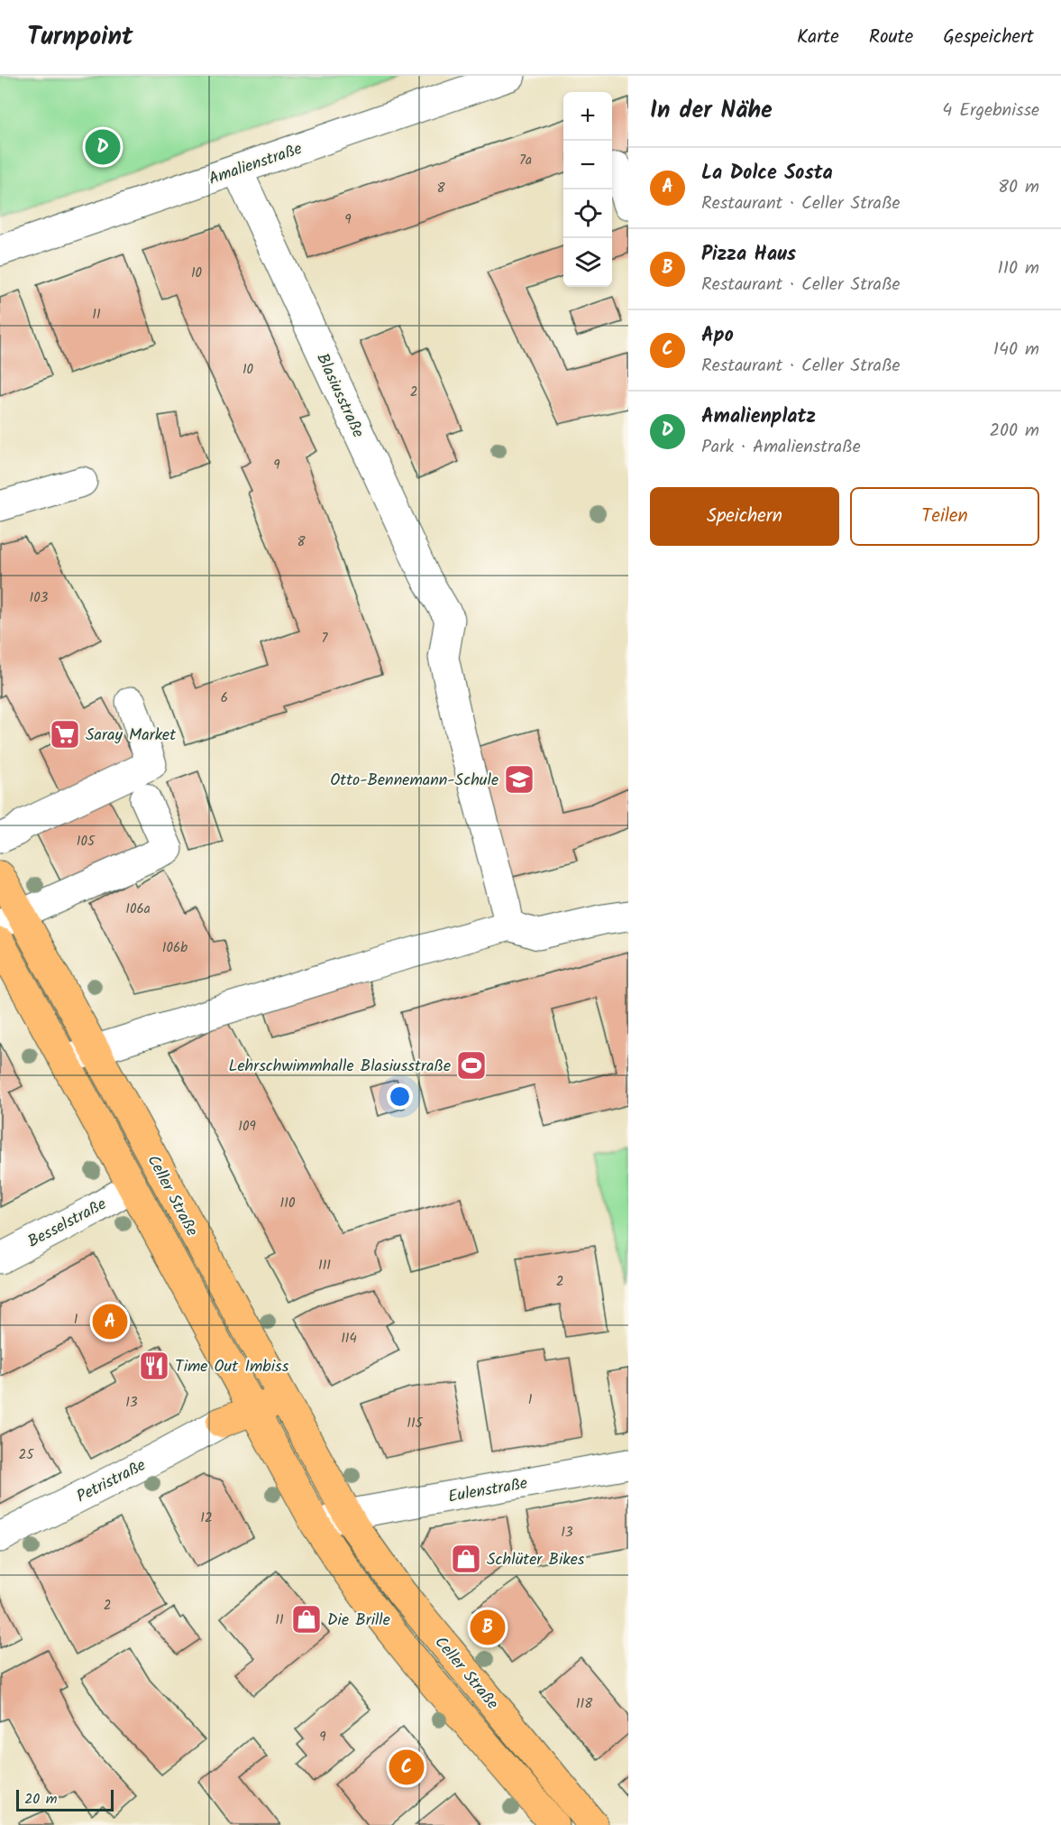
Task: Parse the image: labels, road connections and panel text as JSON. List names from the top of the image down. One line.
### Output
{"streets":{"main road":["Celler Straße"],"street":["Amalienstraße","Blasiusstraße","Besselstraße","Petristraße","Eulenstraße"]},"crossings":[["Amalienstraße","Blasiusstraße"],["Celler Straße","Besselstraße"],["Celler Straße","Eulenstraße"]],"places":{"supermarket":["Saray Market"],"school or university":["Otto-Bennemann-Schule"],"sports":["Lehrschwimmhalle Blasiusstraße"],"restaurant":["Time Out Imbiss"],"shop":["Schlüter Bikes","Die Brille"]},"house_numbers":["7a","8","9","10","11","10","2","9","8","103","7","6","105","106a","106b","109","110","111","2","1","114","1","13","115","25","12","13","2","11","118","9"],"scale_bar":"20 m","page":{"header":"Turnpoint","nav":["Karte","Route","Gespeichert"],"heading":["In der Nähe","4 Ergebnisse"],"map_buttons":["+","−"],"pins":["D","A","B","C"],"list":[{"mark":"A","name":"La Dolce Sosta","note":"Restaurant · Celler Straße","value":"80 m"},{"mark":"B","name":"Pizza Haus","note":"Restaurant · Celler Straße","value":"110 m"},{"mark":"C","name":"Apo","note":"Restaurant · Celler Straße","value":"140 m"},{"mark":"D","name":"Amalienplatz","note":"Park · Amalienstraße","value":"200 m"}],"buttons":["Speichern","Teilen"],"scale":"20 m"}}
